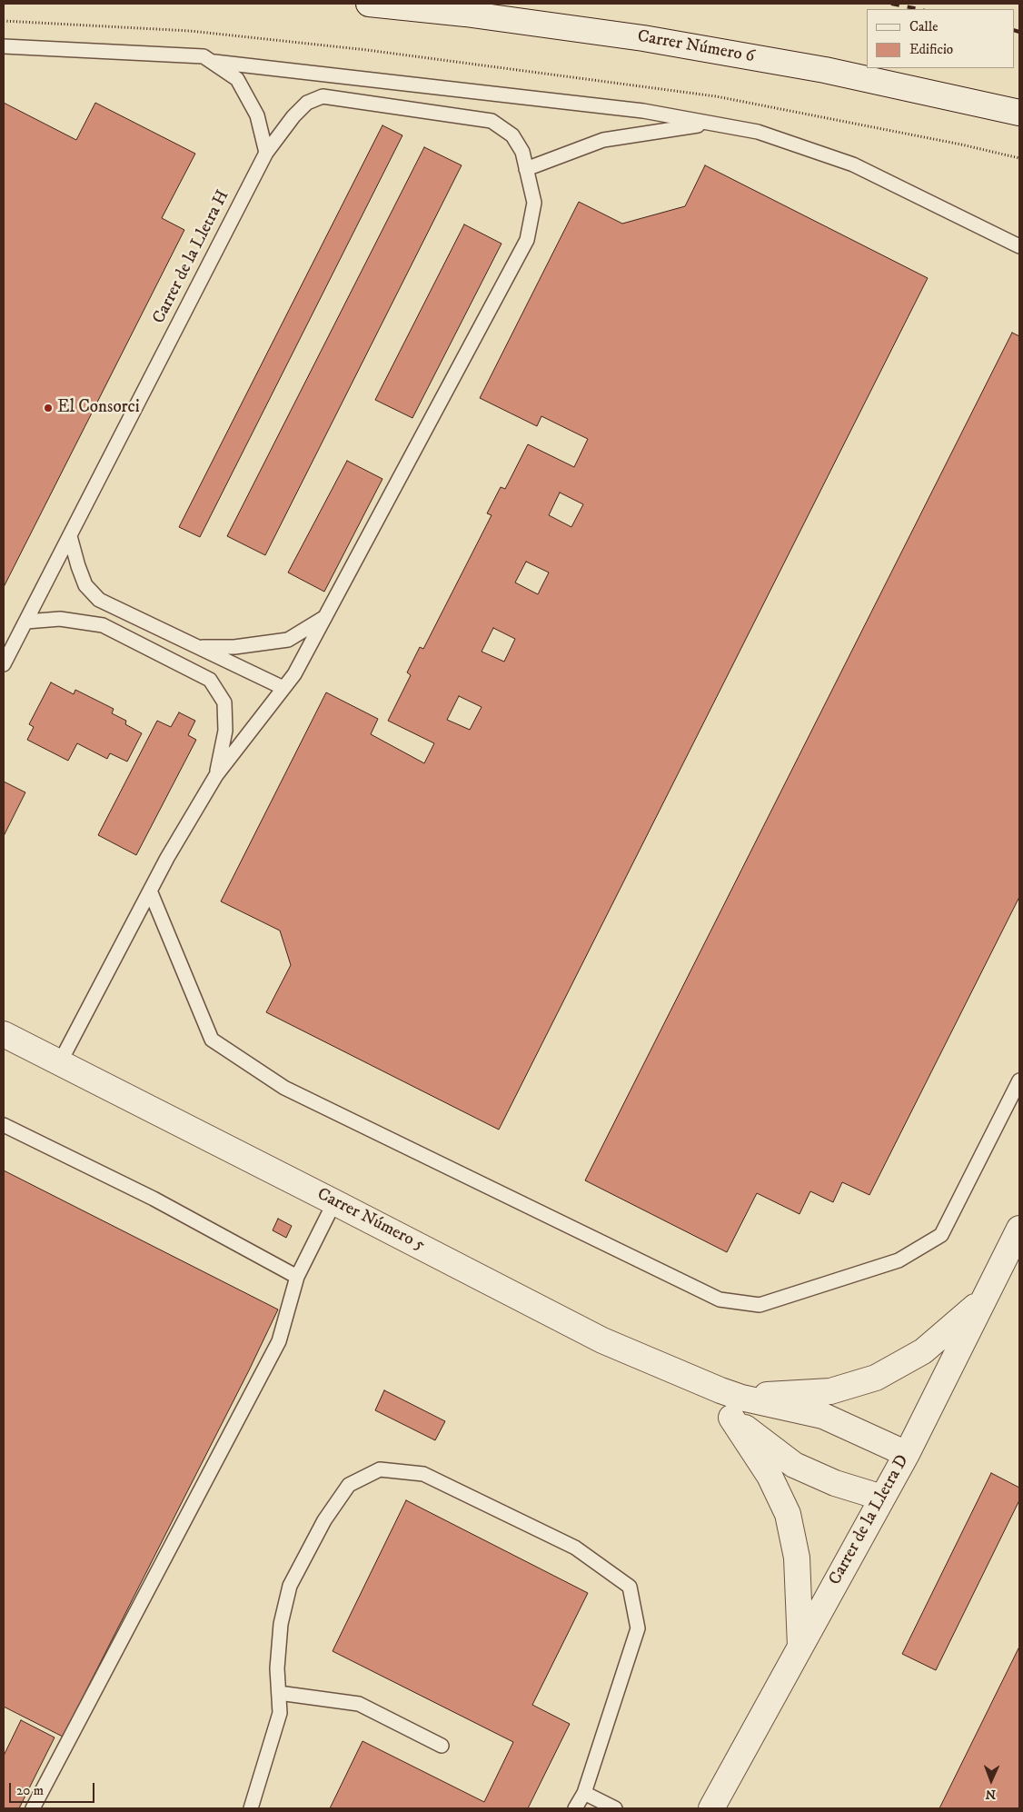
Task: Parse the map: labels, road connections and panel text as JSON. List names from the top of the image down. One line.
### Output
{"streets":{"street":["Carrer Número 6","Carrer Número 5","Carrer de la Lletra D"],"lane":["Carrer de la Lletra H"]},"places":["El Consorci"],"legend":["Calle","Edificio"],"scale_bar":"20 m","north":"bottom"}
